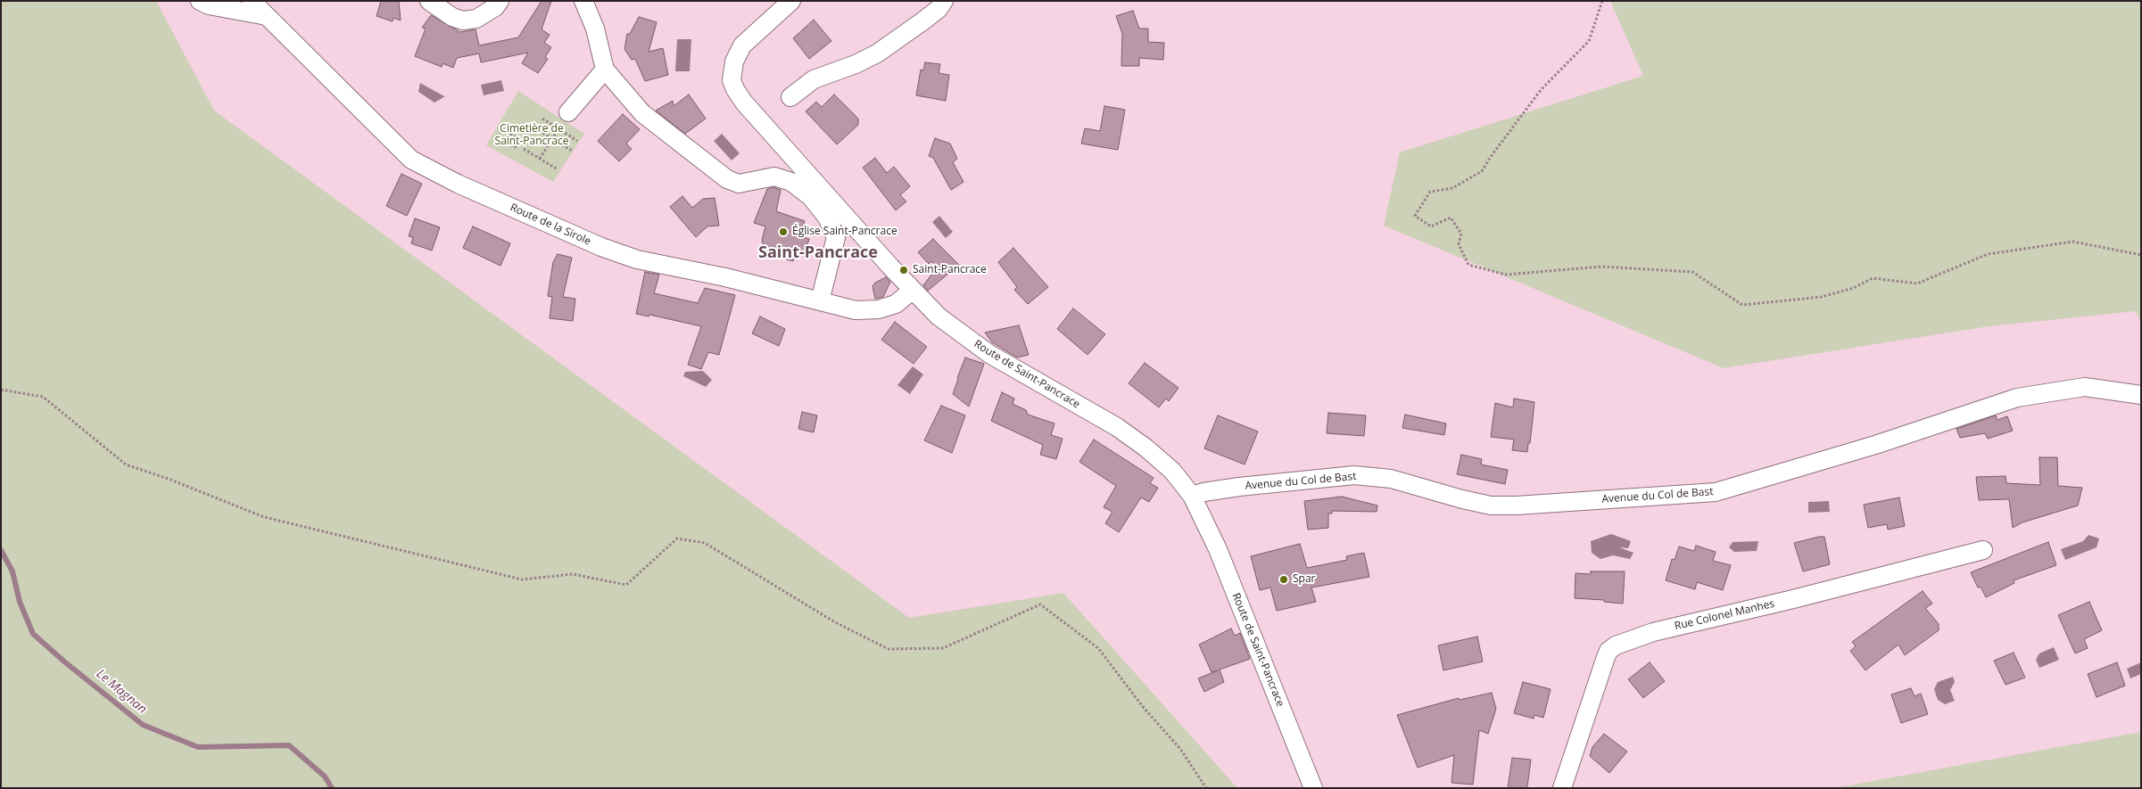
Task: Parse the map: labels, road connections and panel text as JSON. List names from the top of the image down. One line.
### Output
{"streets":{"street":["Route de la Sirole","Route de Saint-Pancrace","Avenue du Col de Bast","Rue Colonel Manhes"]},"crossings":[["Route de la Sirole","Route de Saint-Pancrace"],["Route de Saint-Pancrace","Avenue du Col de Bast"]],"districts":["Saint-Pancrace"],"water":["Le Magnan"],"parks":["Cimetière de Saint-Pancrace"],"places":["Église Saint-Pancrace","Saint-Pancrace","Spar"]}
